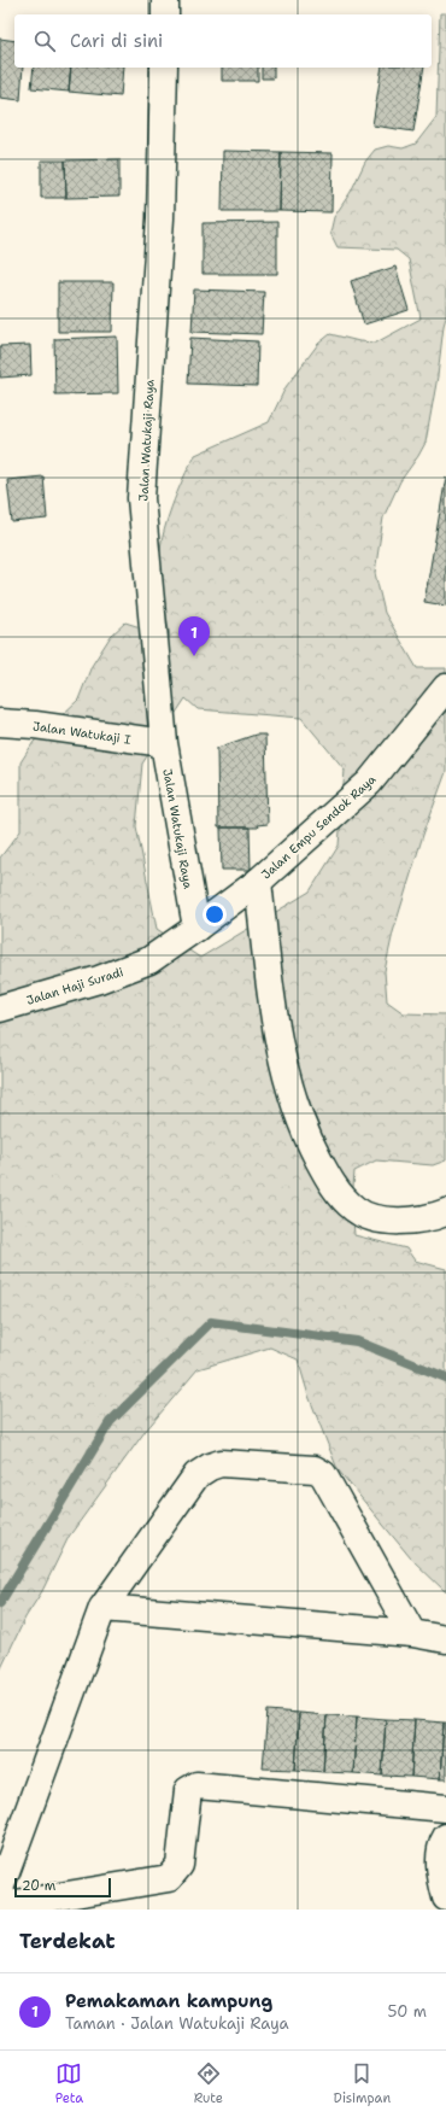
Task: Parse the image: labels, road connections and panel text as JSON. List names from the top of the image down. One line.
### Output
{"streets":{"street":["Jalan Watukaji Raya","Jalan Watukaji I","Jalan Empu Sendok Raya","Jalan Haji Suradi"]},"crossings":[["Jalan Watukaji Raya","Jalan Watukaji I"],["Jalan Watukaji Raya","Jalan Empu Sendok Raya"],["Jalan Watukaji Raya","Jalan Haji Suradi"],["Jalan Empu Sendok Raya","Jalan Haji Suradi"]],"scale_bar":"20 m","page":{"search":"Cari di sini","pins":"1","scale":"20 m","heading":"Terdekat","list":[{"mark":"1","name":"Pemakaman kampung","note":"Taman · Jalan Watukaji Raya","value":"50 m"}],"nav":["Peta","Rute","Disimpan"]}}
